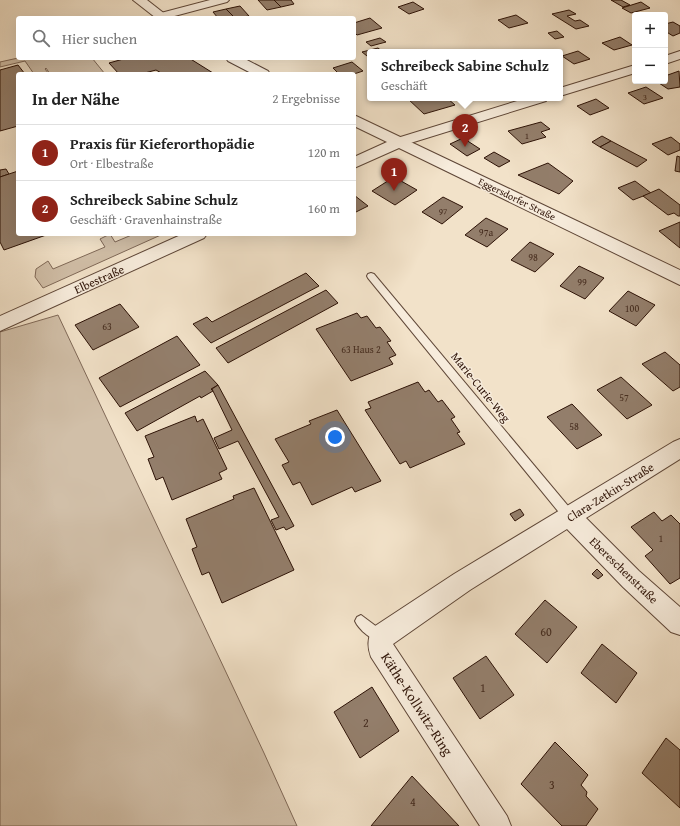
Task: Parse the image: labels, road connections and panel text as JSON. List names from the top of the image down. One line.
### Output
{"streets":{"street":["Eggersdorfer Straße","Elbestraße","Clara-Zetkin-Straße","Ebereschenstraße","Käthe-Kollwitz-Ring"],"lane":["Marie-Curie-Weg"]},"crossings":[["Marie-Curie-Weg","Clara-Zetkin-Straße"],["Marie-Curie-Weg","Ebereschenstraße"],["Clara-Zetkin-Straße","Ebereschenstraße"],["Clara-Zetkin-Straße","Käthe-Kollwitz-Ring"]],"house_numbers":["3","1","97","97a","98","99","100","63","63 Haus 2","57","58","1","60","1","2","3","4"],"page":{"map_buttons":["+","−"],"search":"Hier suchen","popup":["Schreibeck Sabine Schulz","Geschäft"],"heading":["In der Nähe","2 Ergebnisse"],"pins":["2","1"],"list":[{"mark":"1","name":"Praxis für Kieferorthopädie","note":"Ort · Elbestraße","value":"120 m"},{"mark":"2","name":"Schreibeck Sabine Schulz","note":"Geschäft · Gravenhainstraße","value":"160 m"}]}}
